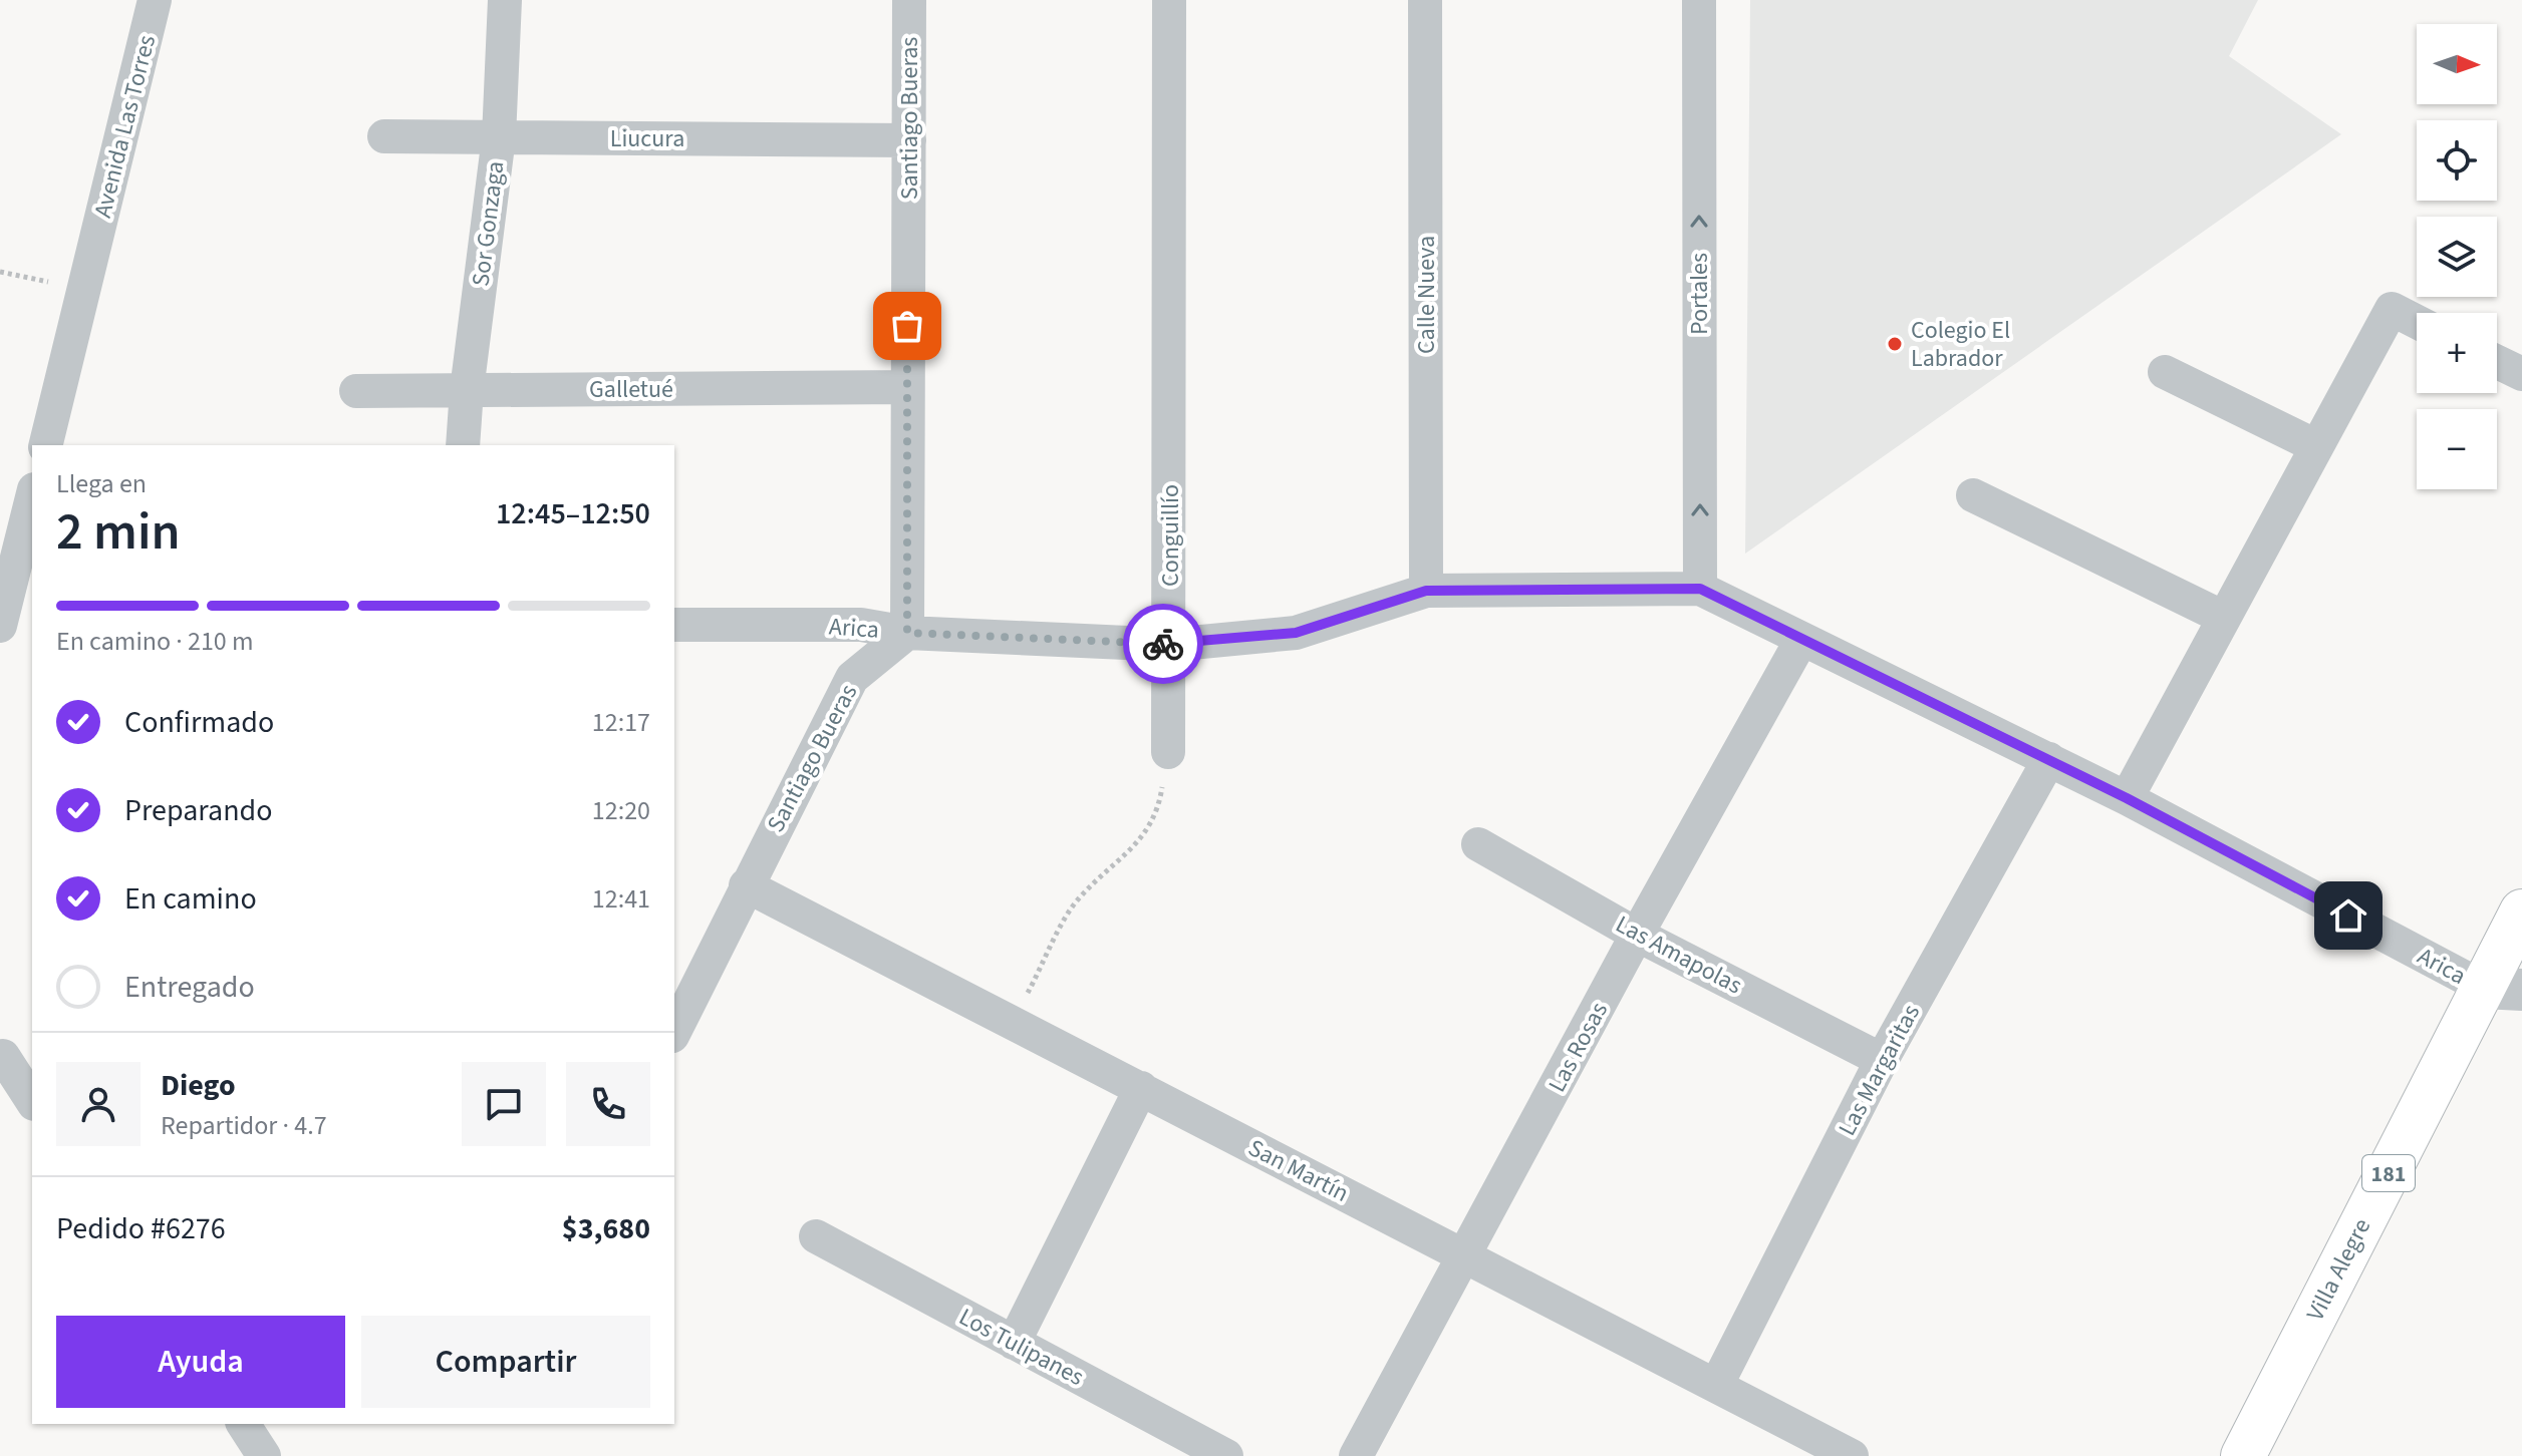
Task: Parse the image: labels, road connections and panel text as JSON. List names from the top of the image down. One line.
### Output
{"streets":{"highway":["181","Villa Alegre"],"street":["Santiago Bueras","Avenida Las Torres","Liucura","Sor Gonzaga","Portales","Calle Nueva","Galletué","Conguillío","Arica","Las Amapolas","Las Rosas","Las Margaritas","San Martín","Los Tulipanes"]},"crossings":[["Santiago Bueras","Liucura"],["Santiago Bueras","Galletué"],["Santiago Bueras","Arica"],["Santiago Bueras","San Martín"],["Liucura","Sor Gonzaga"],["Sor Gonzaga","Galletué"],["Portales","Arica"],["Calle Nueva","Arica"],["Conguillío","Arica"],["Arica","Las Rosas"],["Arica","Las Margaritas"],["Arica","Villa Alegre"],["Las Amapolas","Las Rosas"],["Las Amapolas","Las Margaritas"],["Las Rosas","San Martín"],["Las Margaritas","San Martín"]],"one_way":["Portales"],"places":["Colegio El Labrador"],"north":"right","page":{"map_buttons":["+","−"],"heading":["2 min","Llega en","12:45–12:50"],"panel":["Diego","Repartidor · 4.7","Pedido #6276","$3,680"],"bar":"En camino · 210 m","list":[["Confirmado","12:17"],["Preparando","12:20"],["En camino","12:41"],"Entregado"],"buttons":["Ayuda","Compartir"]}}
